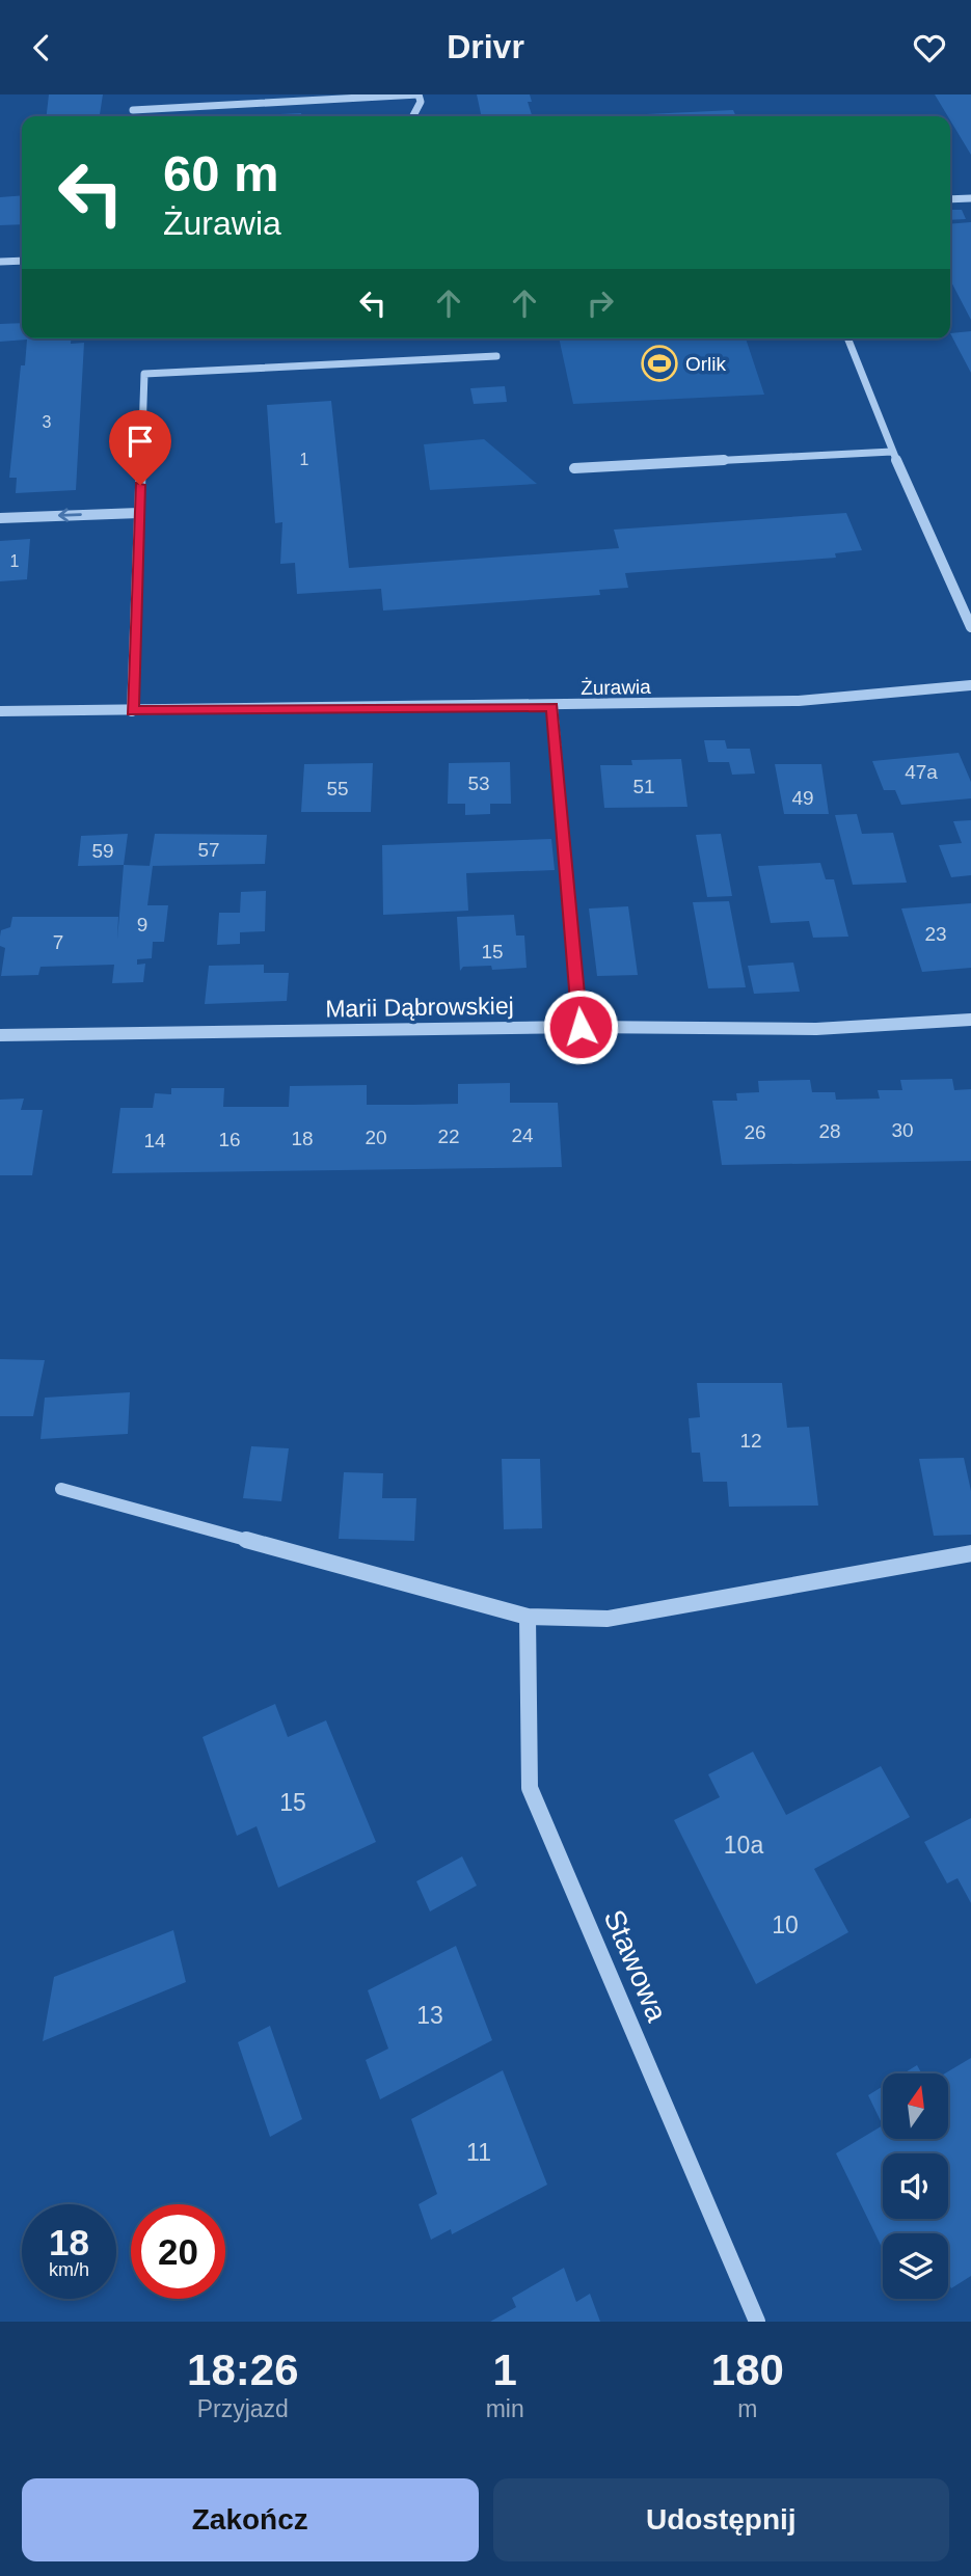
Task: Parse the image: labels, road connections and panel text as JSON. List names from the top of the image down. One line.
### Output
{"streets":{"street":["Żurawia","Marii Dąbrowskiej","Stawowa"]},"places":{"sports":["Orlik"]},"house_numbers":["3","1","1","47a","53","51","55","49","57","59","9","23","7","15","30","28","26","24","22","20","18","16","14","12","15","10a","10","13","11"],"north":"top","page":{"header":"Drivr","turn":["60 m","Żurawia"],"speed":"18 km/h","limit":"20","eta":["18:26","Przyjazd","1","min","180","m"],"buttons":["Zakończ","Udostępnij"]}}
